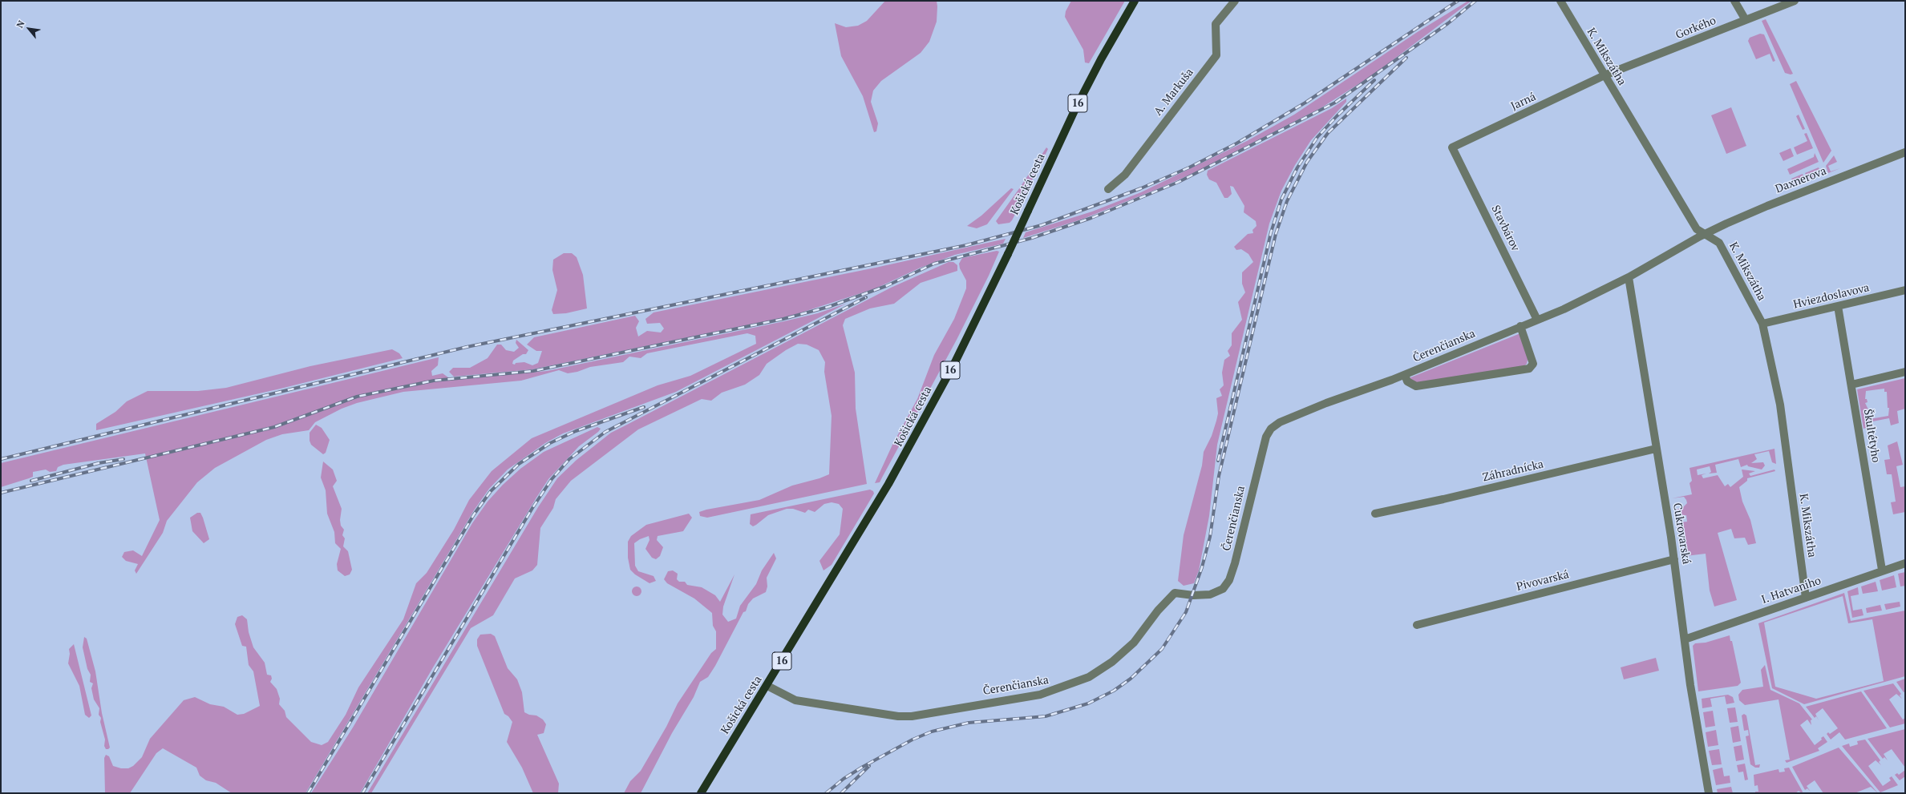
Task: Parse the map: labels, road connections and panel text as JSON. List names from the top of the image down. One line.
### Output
{"streets":{"main road":["16","Košická cesta"],"street":["Gorkého","K. Mikszátha","A. Markuša","Jarná","Daxnerova","Stavbárov","Hviezdoslavova","Čerenčianska","Škultétyho","Záhradnícka","Cukrovarská","Pivovarská","I. Hatvaniho"]},"crossings":[["Gorkého","K. Mikszátha"],["Gorkého","Jarná"],["K. Mikszátha","Jarná"],["K. Mikszátha","Daxnerova"],["K. Mikszátha","Hviezdoslavova"],["K. Mikszátha","Čerenčianska"],["K. Mikszátha","I. Hatvaniho"],["Jarná","Stavbárov"],["Daxnerova","Čerenčianska"],["Košická cesta","Čerenčianska"],["Stavbárov","Čerenčianska"],["Hviezdoslavova","Škultétyho"],["Čerenčianska","Cukrovarská"],["Škultétyho","I. Hatvaniho"],["Záhradnícka","Cukrovarská"],["Cukrovarská","Pivovarská"],["Cukrovarská","I. Hatvaniho"]],"north":"top left"}
